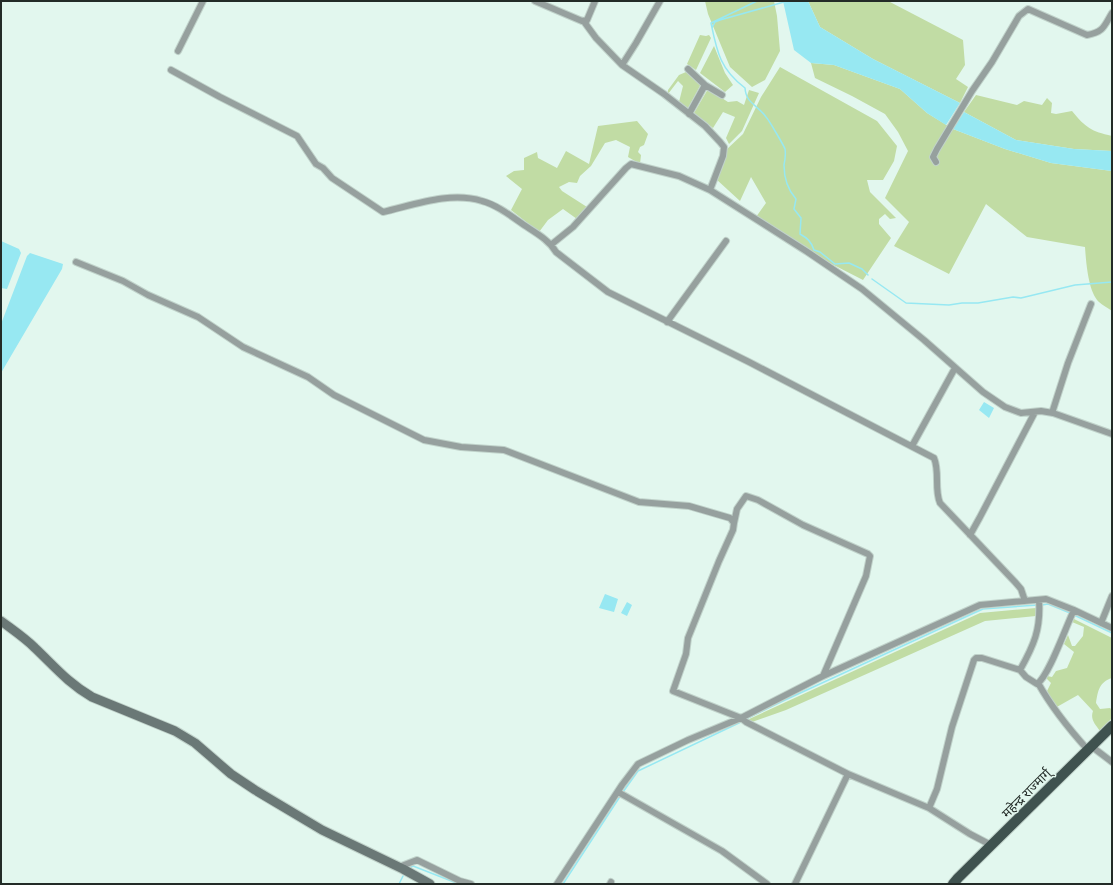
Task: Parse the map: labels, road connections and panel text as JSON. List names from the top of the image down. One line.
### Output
{"streets":{"highway":["महेन्द्र राज्मार्ग्"]}}
